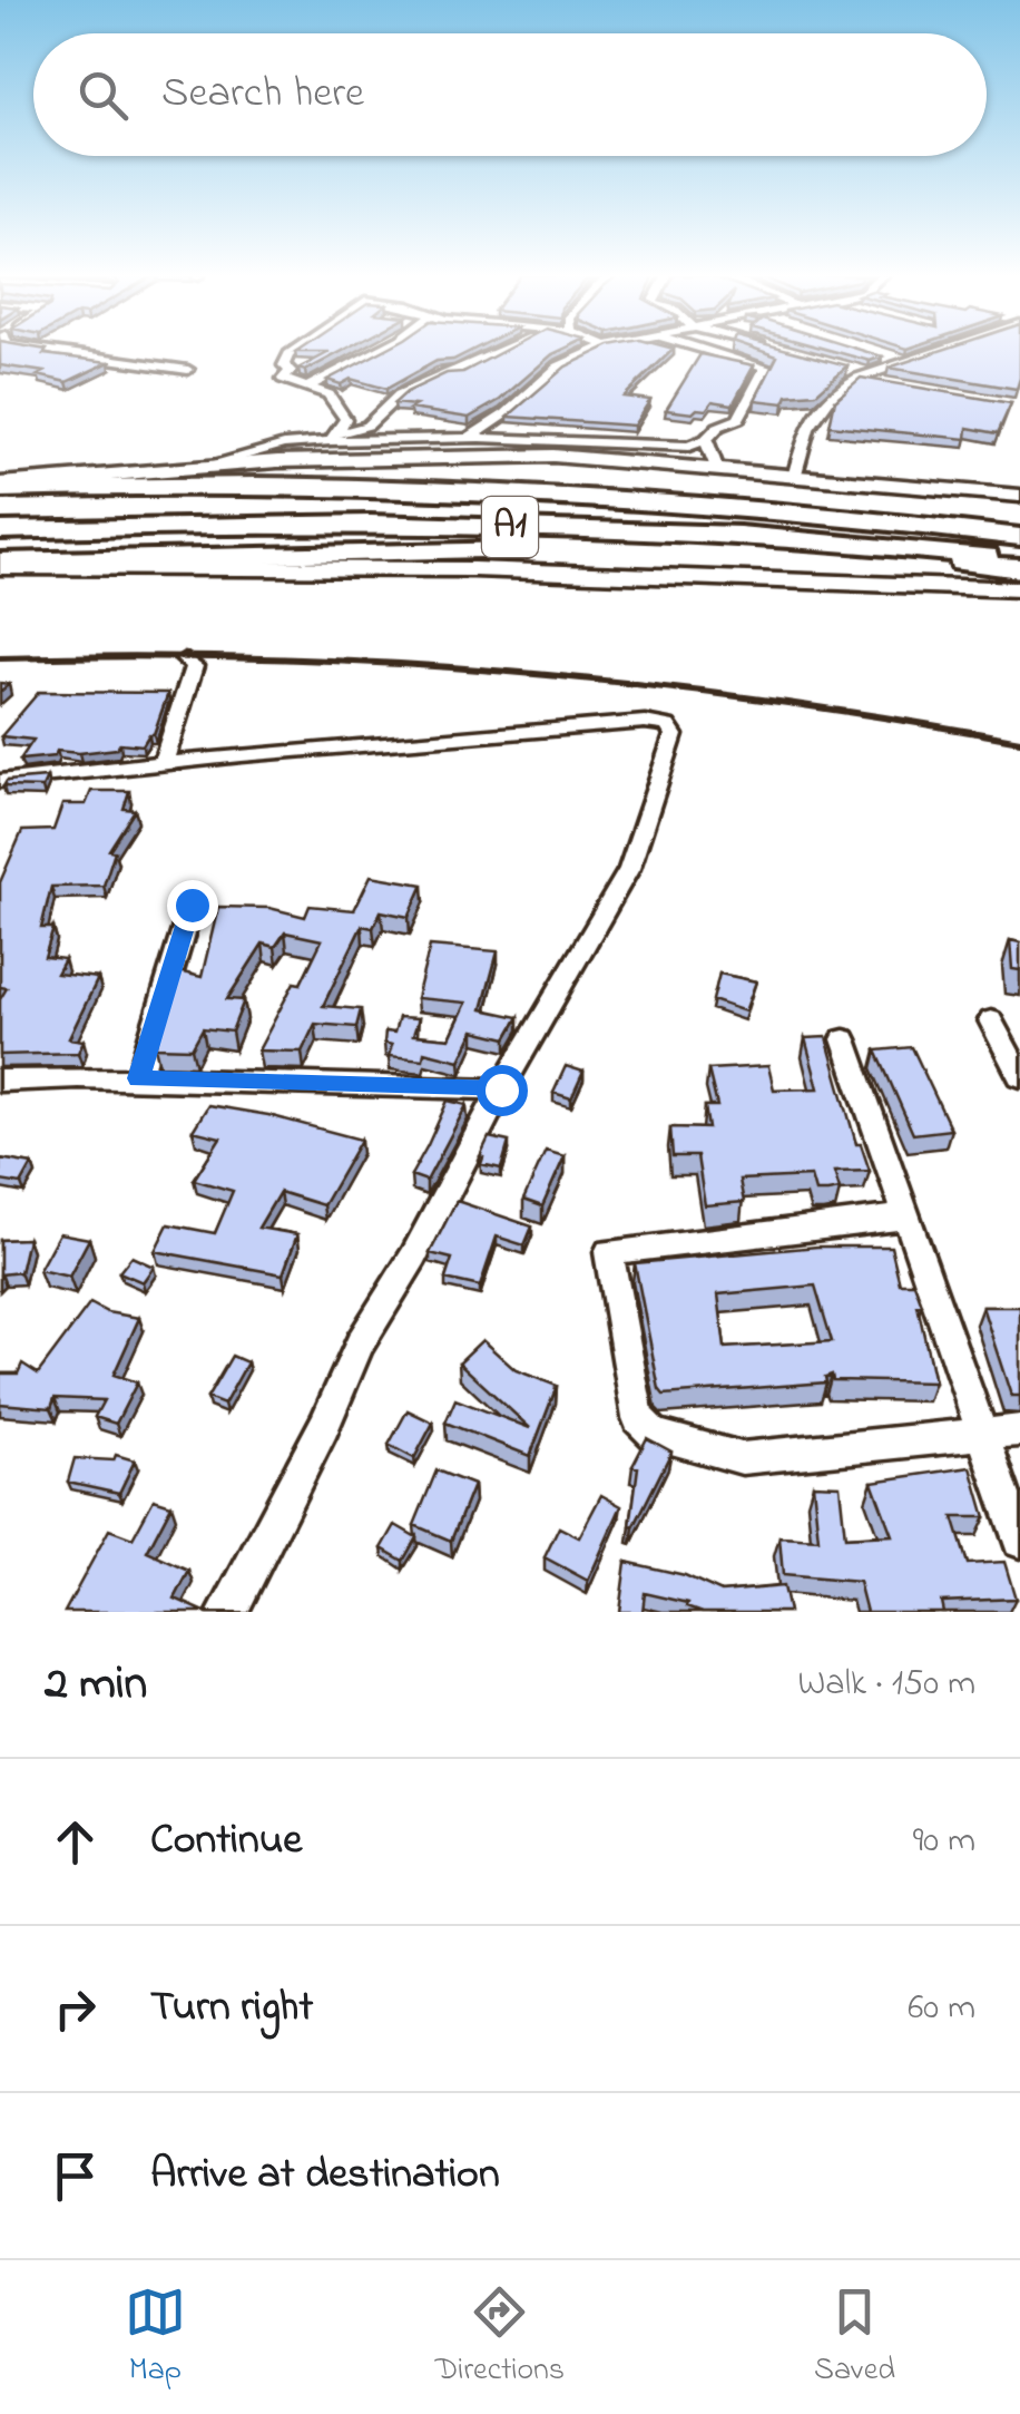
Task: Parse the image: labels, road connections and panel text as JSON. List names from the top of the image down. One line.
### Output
{"streets":{"highway":["A1"]},"page":{"search":"Search here","heading":["2 min","Walk · 150 m"],"list":[["Continue","90 m"],["Turn right","60 m"],"Arrive at destination"],"nav":["Map","Directions","Saved"]}}
